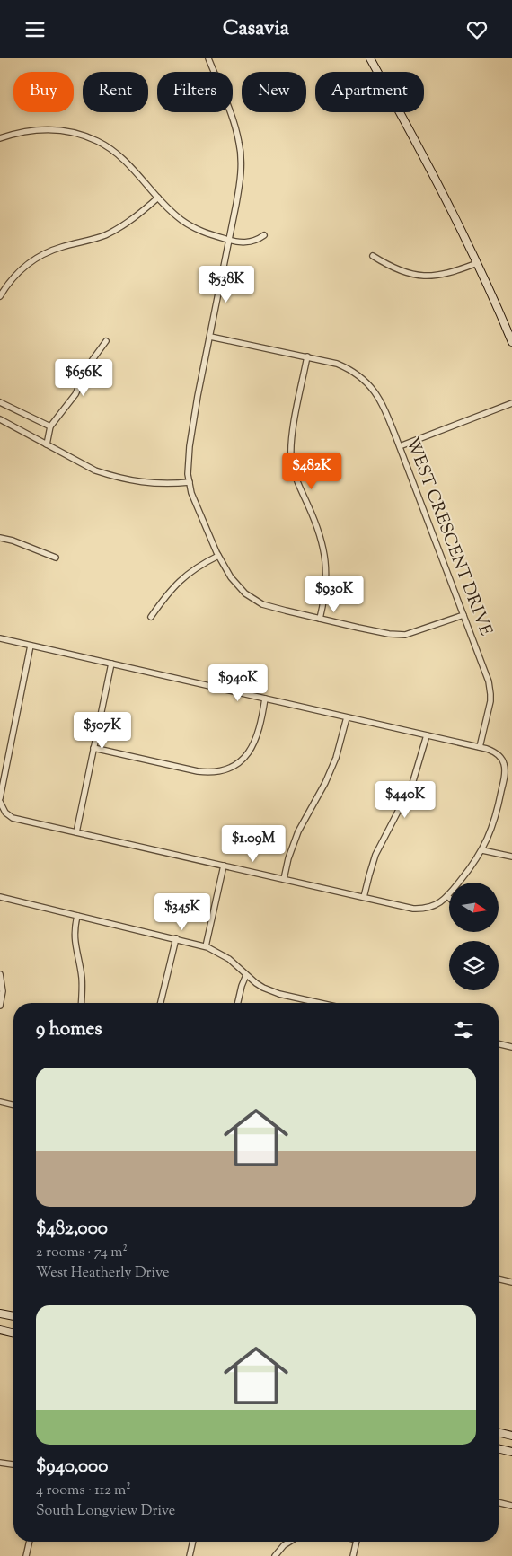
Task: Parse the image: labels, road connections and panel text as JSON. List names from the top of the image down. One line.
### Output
{"streets":{"street":["WEST CRESCENT DRIVE"]},"north":"right","page":{"header":"Casavia","chip":["Buy","Rent","Filters","New","Apartment"],"price":["$538K","$656K","$482K","$930K","$940K","$507K","$440K","$1.09M","$345K"],"heading":"9 homes","list":[{"name":"$482,000","note":"2 rooms · 74 m² · West Heatherly Drive"},{"name":"$940,000","note":"4 rooms · 112 m² · South Longview Drive"}]}}
